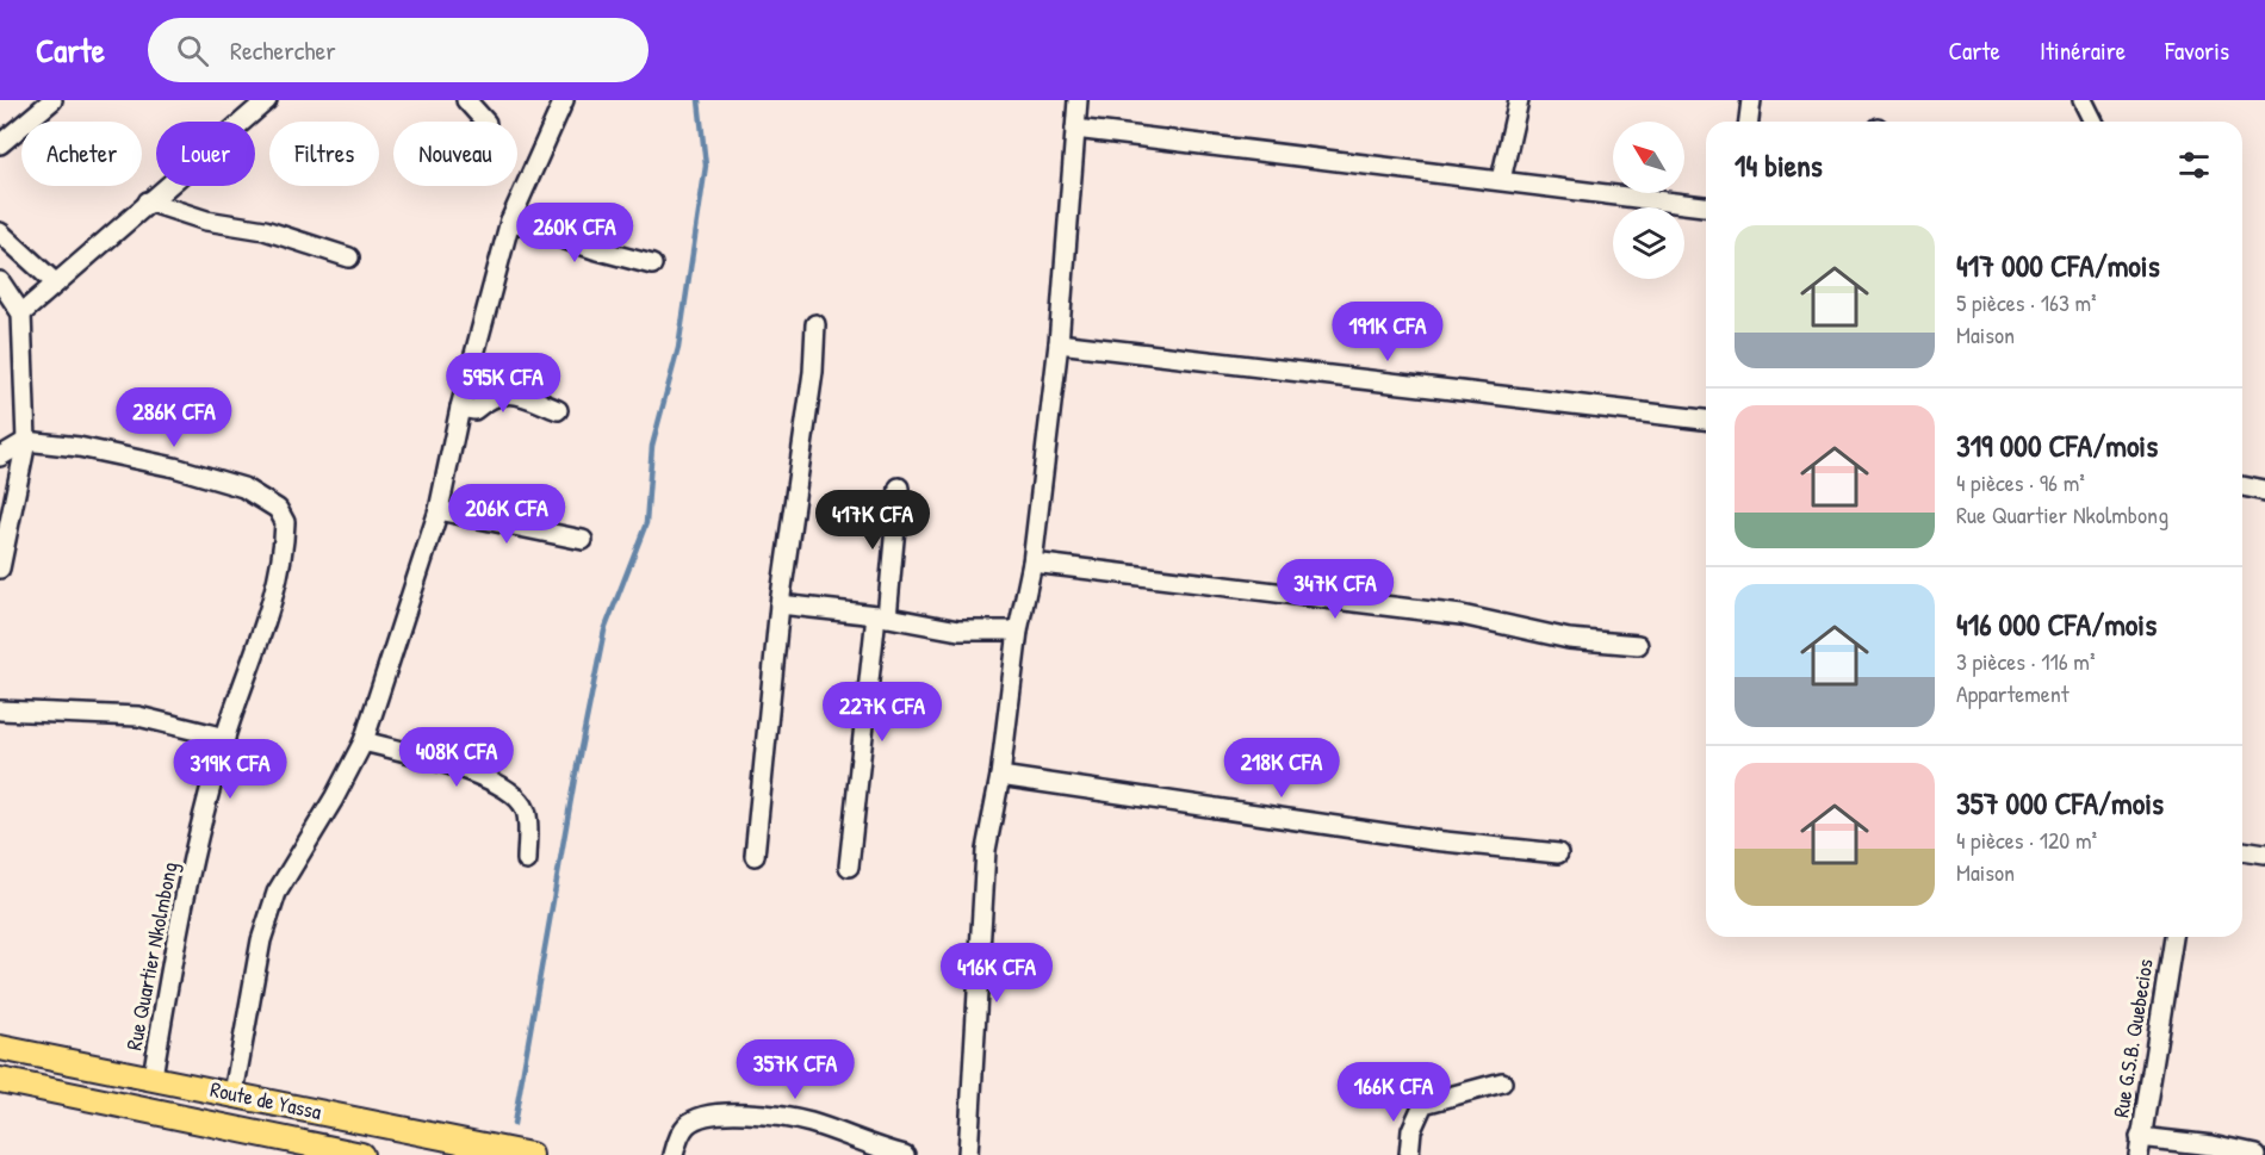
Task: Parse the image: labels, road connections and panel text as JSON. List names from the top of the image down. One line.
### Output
{"streets":{"main road":["Route de Yassa"],"street":["Rue Quartier Nkolmbong","Rue G.S.B. Quebecios"]},"crossings":[["Rue Quartier Nkolmbong","Route de Yassa"]],"north":"top left","page":{"header":"Carte","search":"Rechercher","nav":["Carte","Itinéraire","Favoris"],"chip":["Acheter","Louer","Filtres","Nouveau"],"heading":"14 biens","price":["260K CFA","191K CFA","595K CFA","286K CFA","206K CFA","417K CFA","347K CFA","227K CFA","408K CFA","218K CFA","319K CFA","416K CFA","357K CFA","166K CFA"],"list":[{"name":"417 000 CFA/mois","note":"5 pièces · 163 m² · Maison"},{"name":"319 000 CFA/mois","note":"4 pièces · 96 m² · Rue Quartier Nkolmbong"},{"name":"416 000 CFA/mois","note":"3 pièces · 116 m² · Appartement"},{"name":"357 000 CFA/mois","note":"4 pièces · 120 m² · Maison"}]}}
